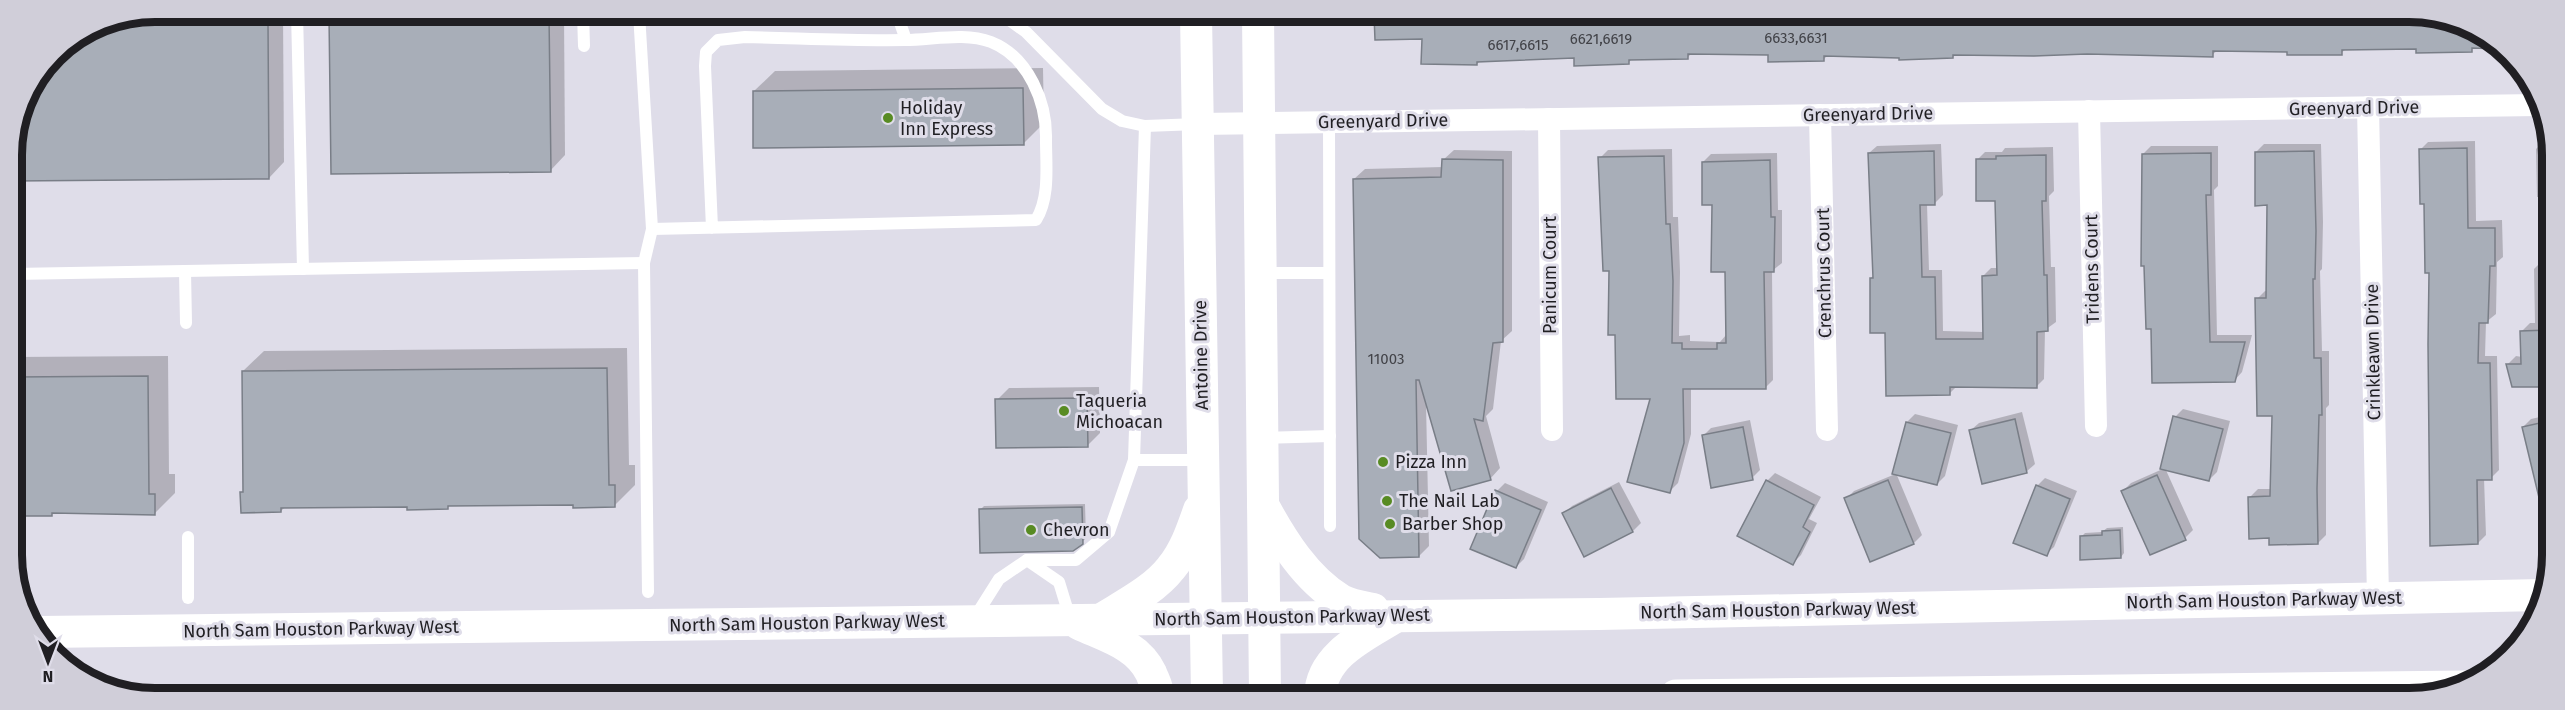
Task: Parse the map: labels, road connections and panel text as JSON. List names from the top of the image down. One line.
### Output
{"streets":{"main road":["Antoine Drive","North Sam Houston Parkway West"],"street":["Greenyard Drive","Tridens Court","Crenchrus Court","Panicum Court","Crinkleawn Drive"]},"crossings":[["Greenyard Drive","Tridens Court"],["Greenyard Drive","Crenchrus Court"],["Greenyard Drive","Panicum Court"],["Greenyard Drive","Crinkleawn Drive"],["Greenyard Drive","Antoine Drive"],["Crinkleawn Drive","North Sam Houston Parkway West"],["Antoine Drive","North Sam Houston Parkway West"]],"places":["Holiday Inn Express","Taqueria Michoacan","Pizza Inn","The Nail Lab","Barber Shop","Chevron"],"house_numbers":["6633,6631","6621,6619","6617,6615","11003"],"north":"bottom"}
